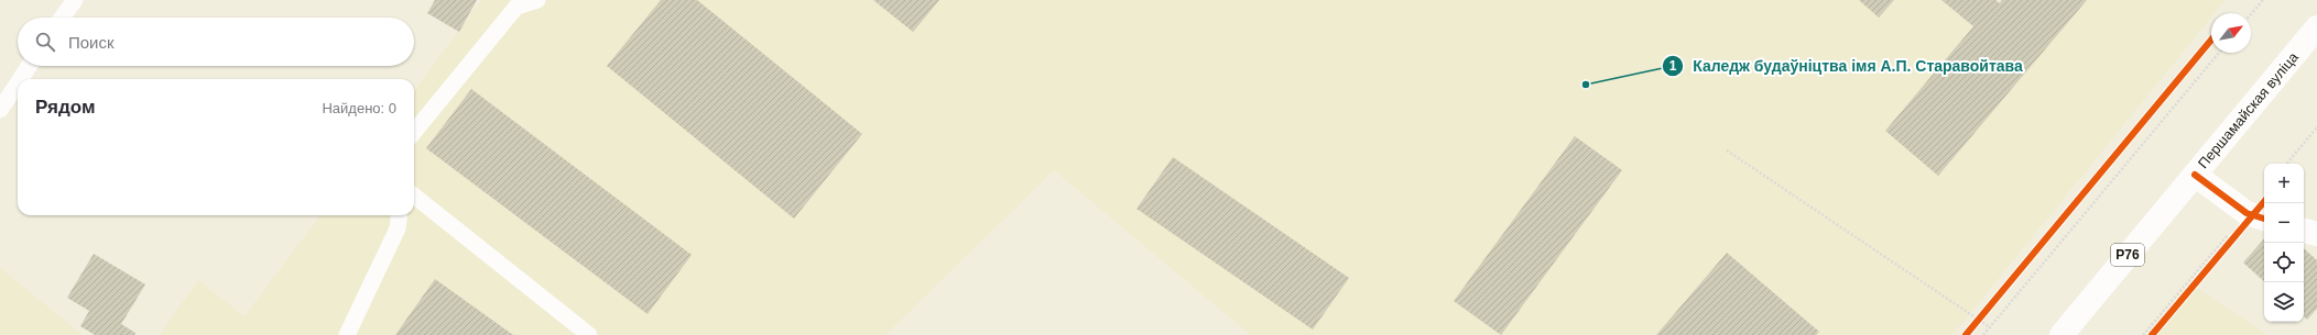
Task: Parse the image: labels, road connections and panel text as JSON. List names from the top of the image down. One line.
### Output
{"streets":{"main road":["Першамайская вуліца","Р76"]},"places":["Каледж будаўніцтва імя А.П. Старавойтава"],"north":"top right","page":{"search":"Поиск","heading":["Рядом","Найдено: 0"],"map_buttons":["+","−"]}}
